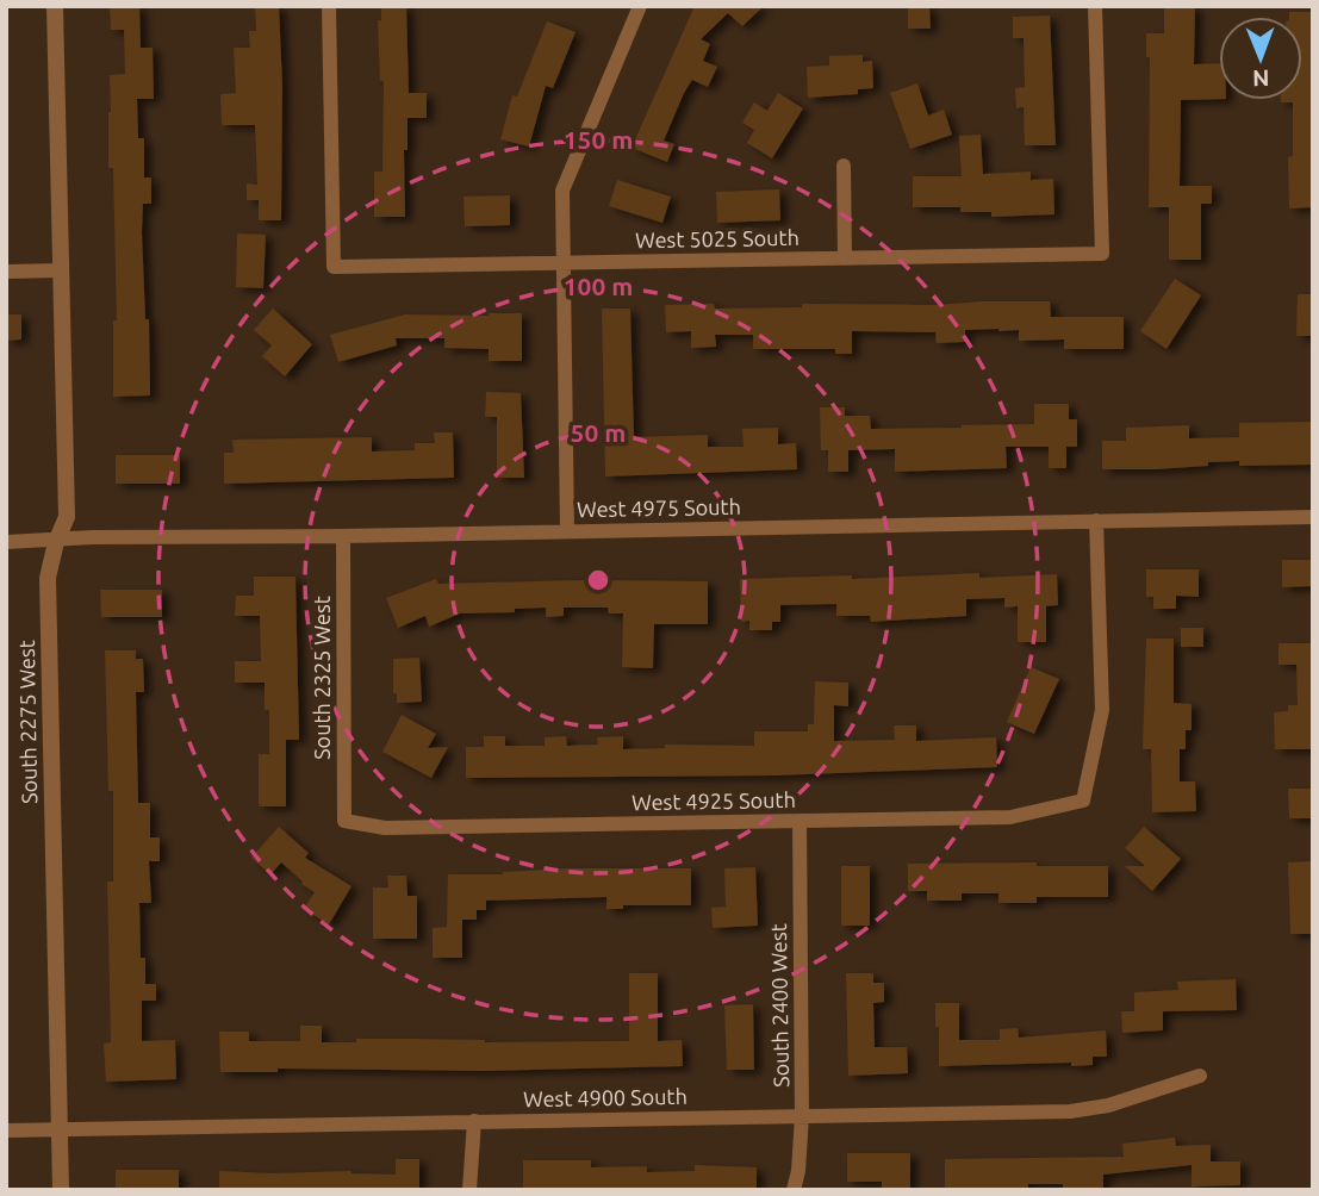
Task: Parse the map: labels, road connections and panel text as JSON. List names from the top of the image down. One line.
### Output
{"streets":{"street":["West 5025 South","West 4975 South","South 2325 West","South 2275 West","West 4925 South","South 2400 West","West 4900 South"]},"crossings":[["West 4975 South","South 2325 West"],["West 4975 South","South 2275 West"],["West 4975 South","West 4925 South"],["South 2325 West","West 4925 South"],["South 2275 West","West 4900 South"],["West 4925 South","South 2400 West"],["South 2400 West","West 4900 South"]],"north":"bottom","rings":["150 m","100 m","50 m"]}
